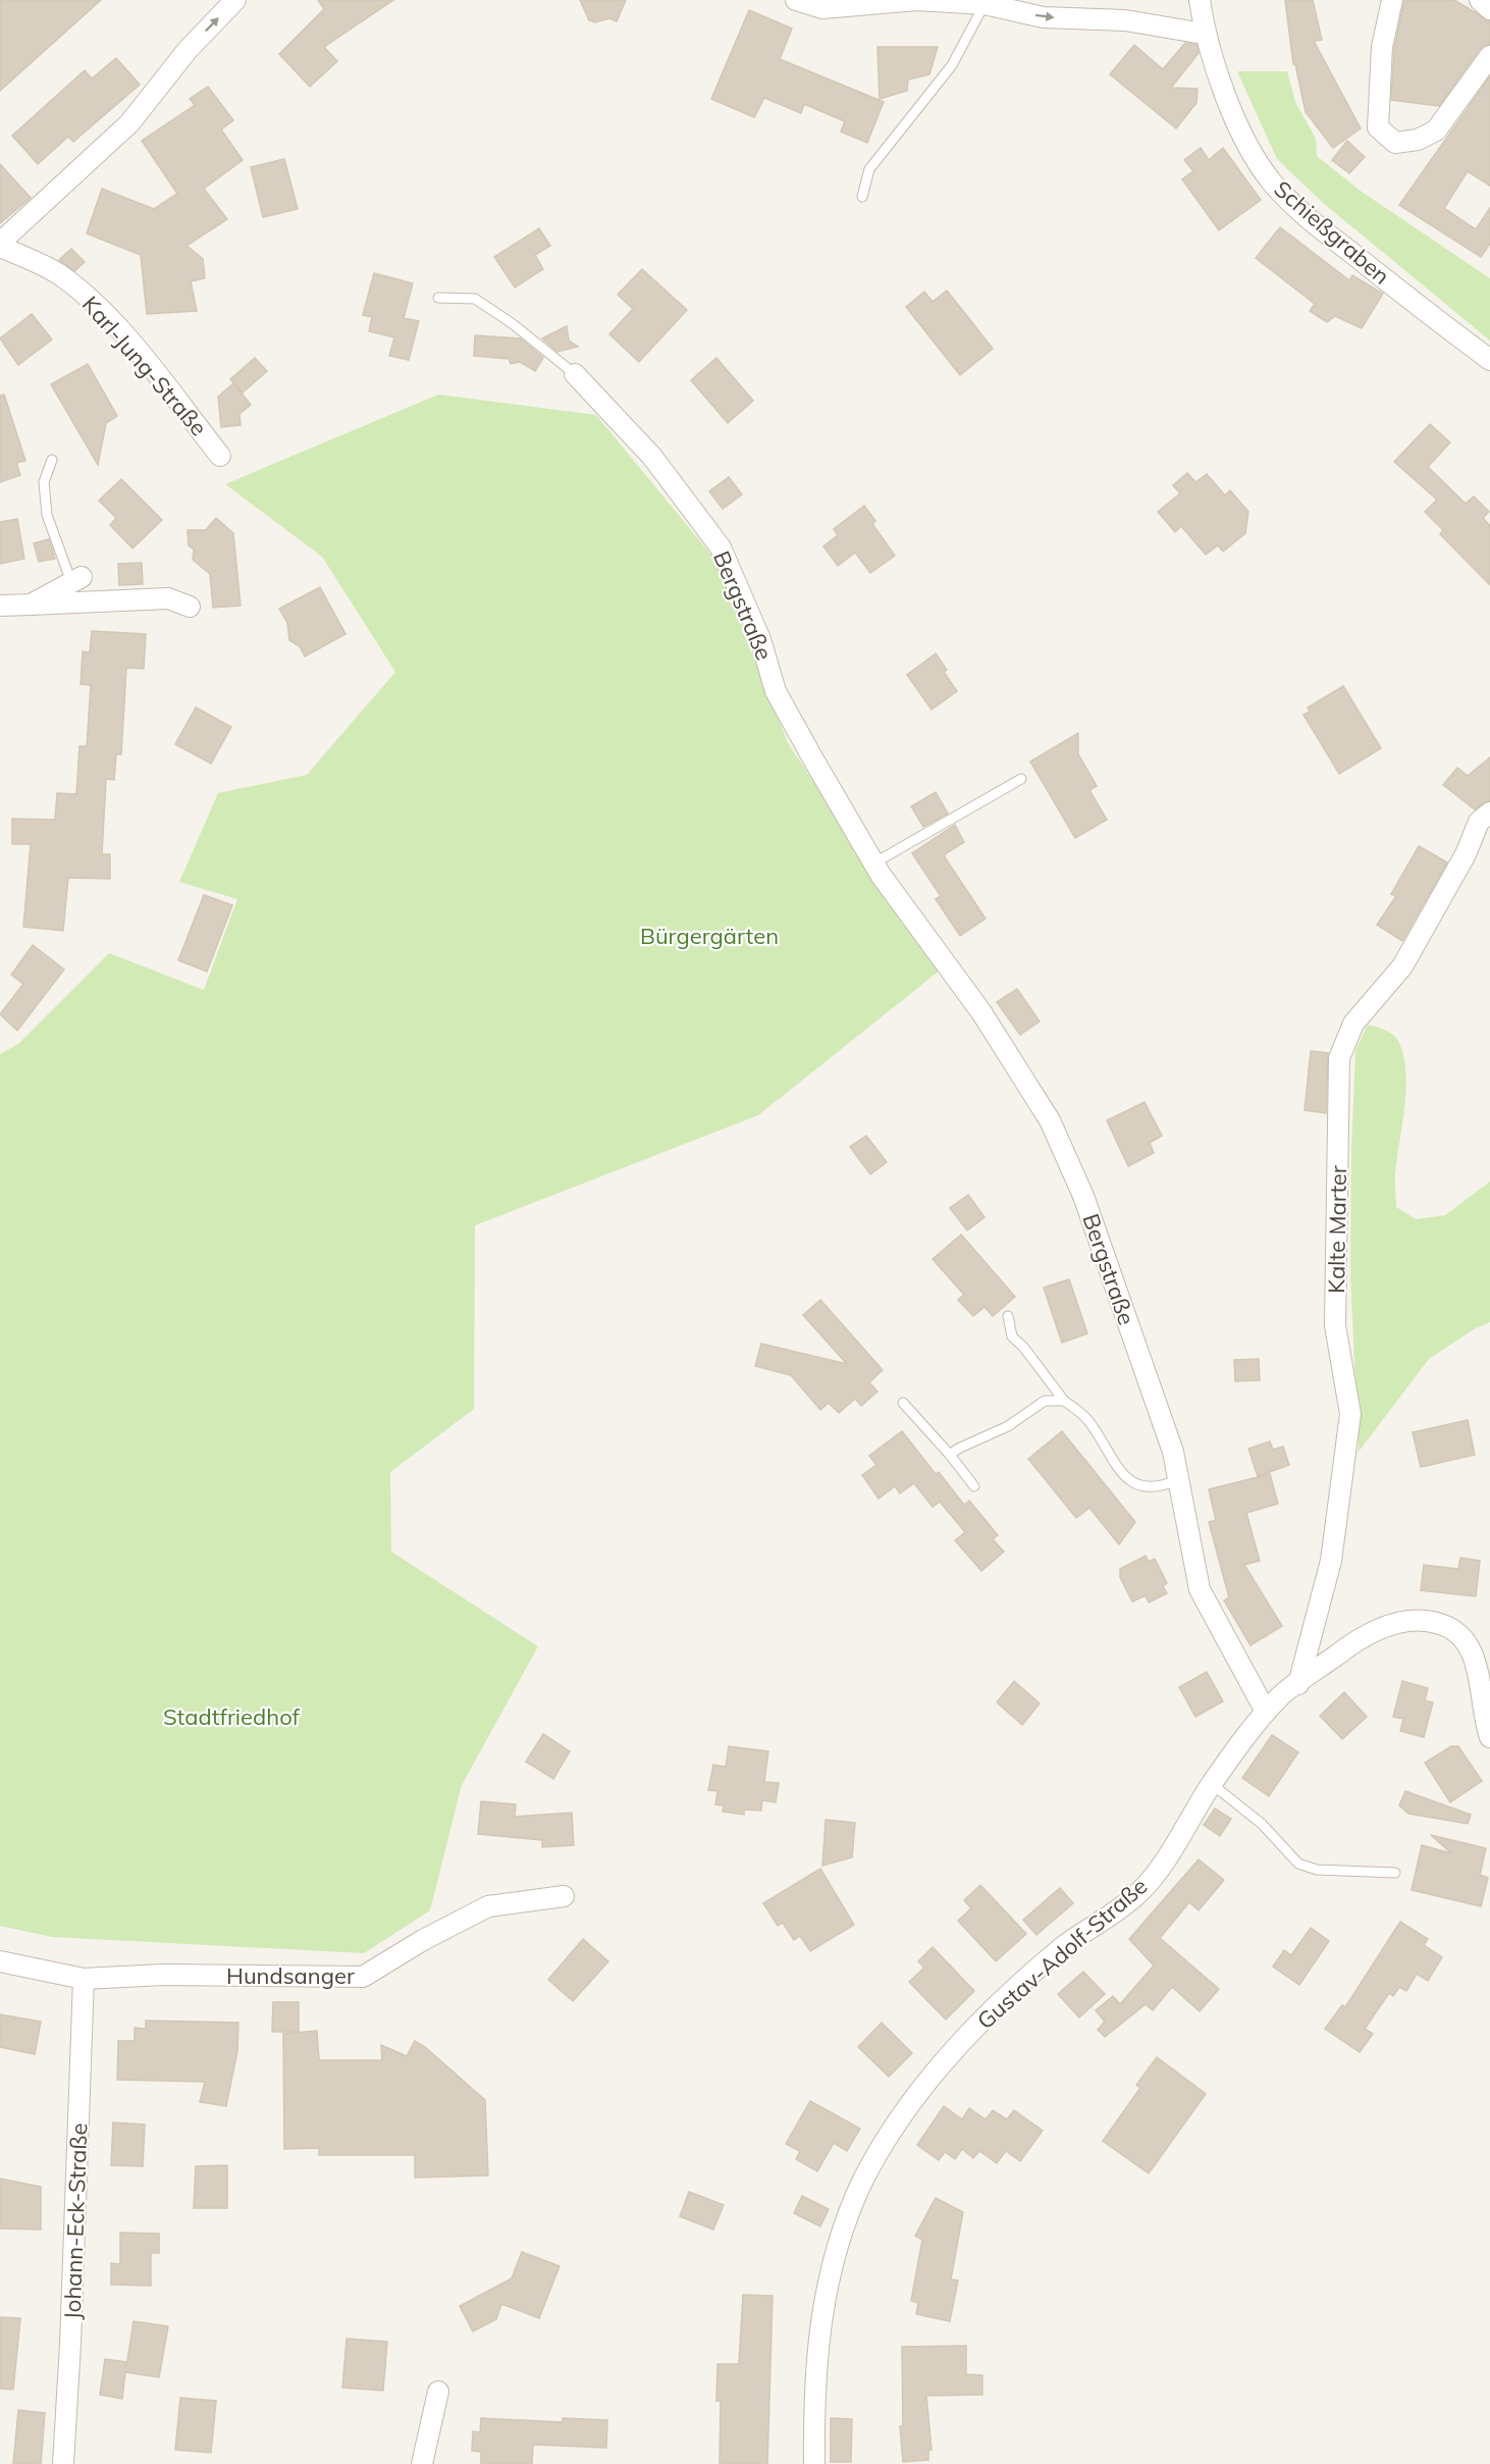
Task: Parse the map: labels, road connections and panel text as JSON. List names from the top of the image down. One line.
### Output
{"streets":{"street":["Schießgraben","Karl-Jung-Straße","Bergstraße","Kalte Marter","Gustav-Adolf-Straße","Hundsanger","Johann-Eck-Straße"]},"crossings":[["Bergstraße","Gustav-Adolf-Straße"],["Kalte Marter","Gustav-Adolf-Straße"],["Hundsanger","Johann-Eck-Straße"]],"one_way":["Karl-Jung-Straße"],"parks":["Bürgergärten","Stadtfriedhof"]}
